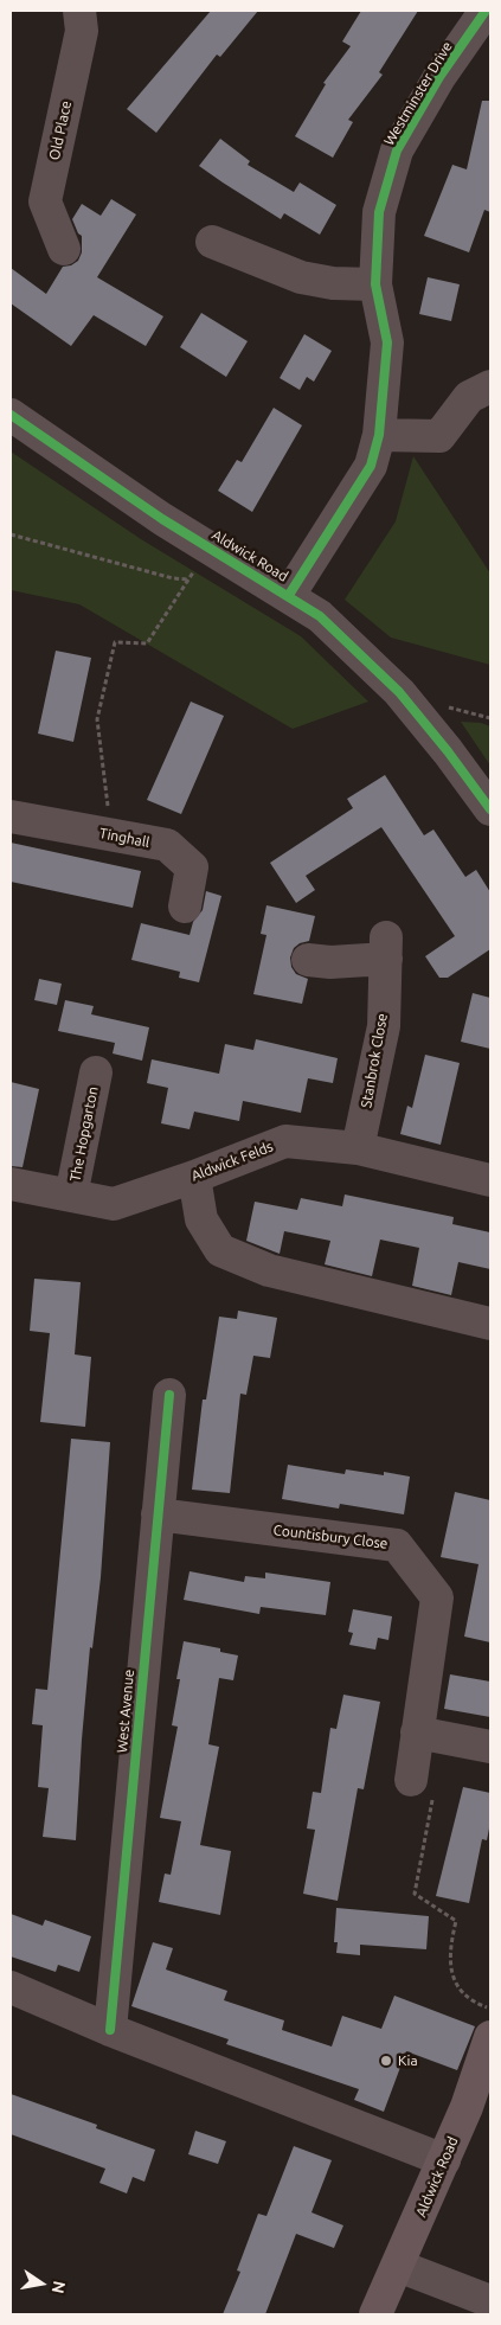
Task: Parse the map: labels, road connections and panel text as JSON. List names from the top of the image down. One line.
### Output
{"streets":{"main road":["Aldwick Road"],"street":["Westminster Drive","Old Place","Tinghall","Stanbrok Close","The Hopgarton","Aldwick Felds","Countisbury Close","West Avenue"]},"crossings":[["Westminster Drive","Aldwick Road"],["Stanbrok Close","Aldwick Felds"],["The Hopgarton","Aldwick Felds"],["Countisbury Close","West Avenue"]],"places":["Kia"],"north":"right"}
